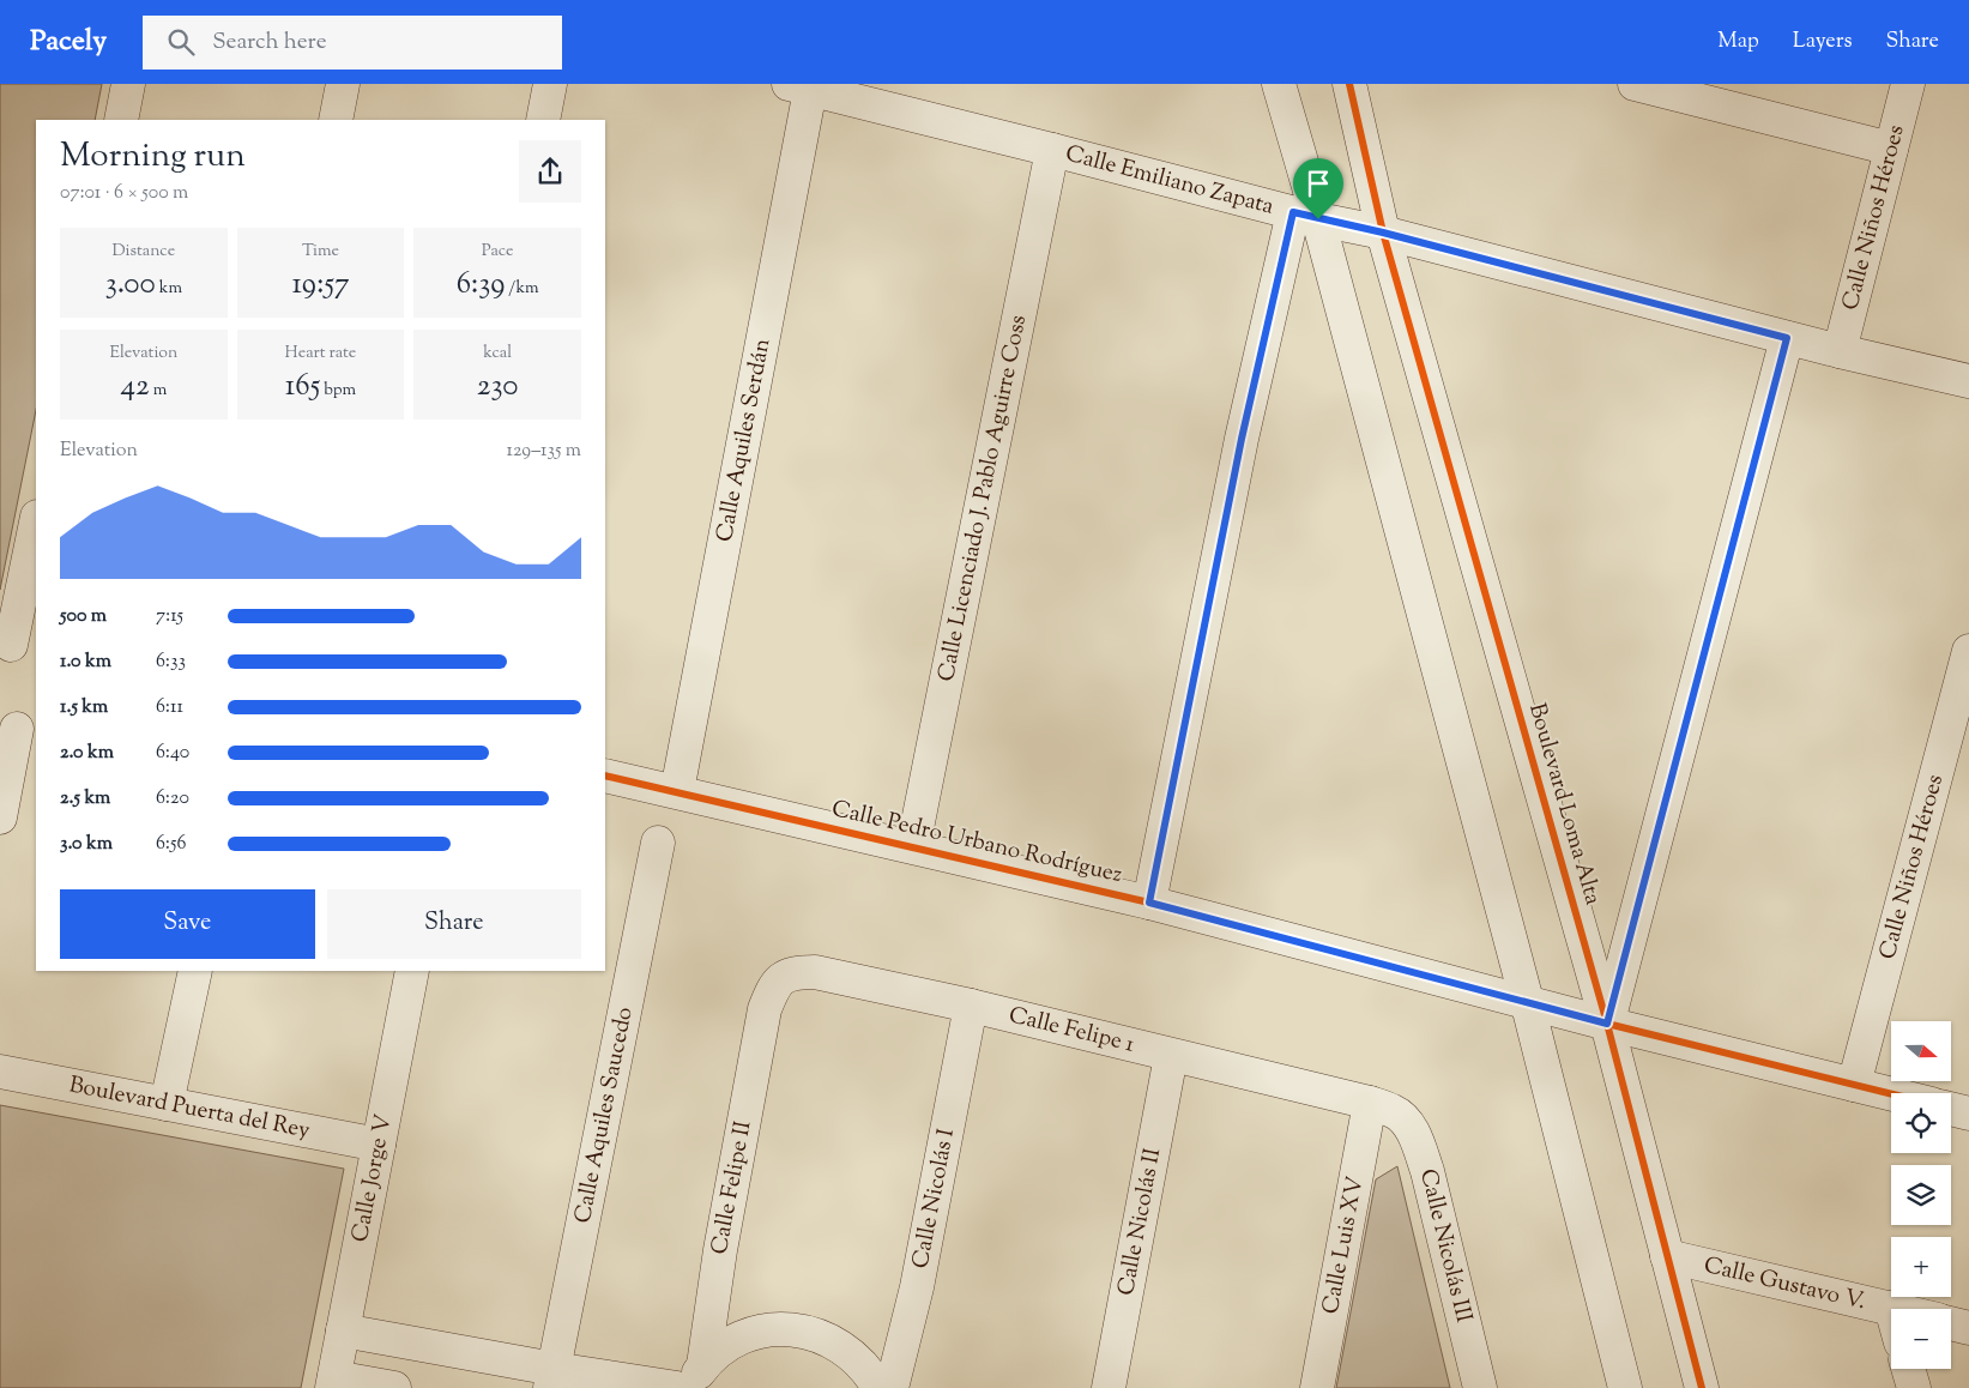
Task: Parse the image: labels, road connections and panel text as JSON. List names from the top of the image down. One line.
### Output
{"streets":{"street":["Calle Emiliano Zapata","Calle Niños Héroes","Calle Aquiles Serdán","Calle Licenciado J. Pablo Aguirre Coss","Boulevard Loma Alta","Calle Pedro Urbano Rodríguez","Calle Felipe 1","Boulevard Puerta del Rey","Calle Aquiles Saucedo","Calle Jorge V","Calle Felipe II","Calle Nicolás I","Calle Nicolás II","Calle Luis XV","Calle Nicolás III","Calle Gustavo V."]},"crossings":[["Calle Emiliano Zapata","Calle Niños Héroes"],["Calle Emiliano Zapata","Calle Aquiles Serdán"],["Calle Emiliano Zapata","Calle Licenciado J. Pablo Aguirre Coss"],["Calle Emiliano Zapata","Boulevard Loma Alta"],["Calle Niños Héroes","Calle Pedro Urbano Rodríguez"],["Calle Aquiles Serdán","Calle Pedro Urbano Rodríguez"],["Calle Licenciado J. Pablo Aguirre Coss","Calle Pedro Urbano Rodríguez"],["Boulevard Loma Alta","Calle Pedro Urbano Rodríguez"],["Boulevard Loma Alta","Calle Gustavo V."],["Calle Felipe 1","Calle Felipe II"],["Calle Felipe 1","Calle Nicolás I"],["Calle Felipe 1","Calle Nicolás II"],["Calle Felipe 1","Calle Luis XV"],["Calle Felipe 1","Calle Nicolás III"],["Boulevard Puerta del Rey","Calle Jorge V"],["Calle Luis XV","Calle Nicolás III"]],"north":"right","page":{"header":"Pacely","search":"Search here","nav":["Map","Layers","Share"],"heading":["Morning run","07:01 · 6 × 500 m"],"stats":[["Distance","3.00 km"],["Time","19:57"],["Pace","6:39 /km"],["Elevation","42 m"],["Heart rate","165 bpm"],["kcal","230"]],"chart":["Elevation","129–135 m"],"list":[{"name":"500 m","note":"7:15"},{"name":"1.0 km","note":"6:33"},{"name":"1.5 km","note":"6:11"},{"name":"2.0 km","note":"6:40"},{"name":"2.5 km","note":"6:20"},{"name":"3.0 km","note":"6:56"}],"buttons":["Save","Share"],"map_buttons":["+","−"]}}
